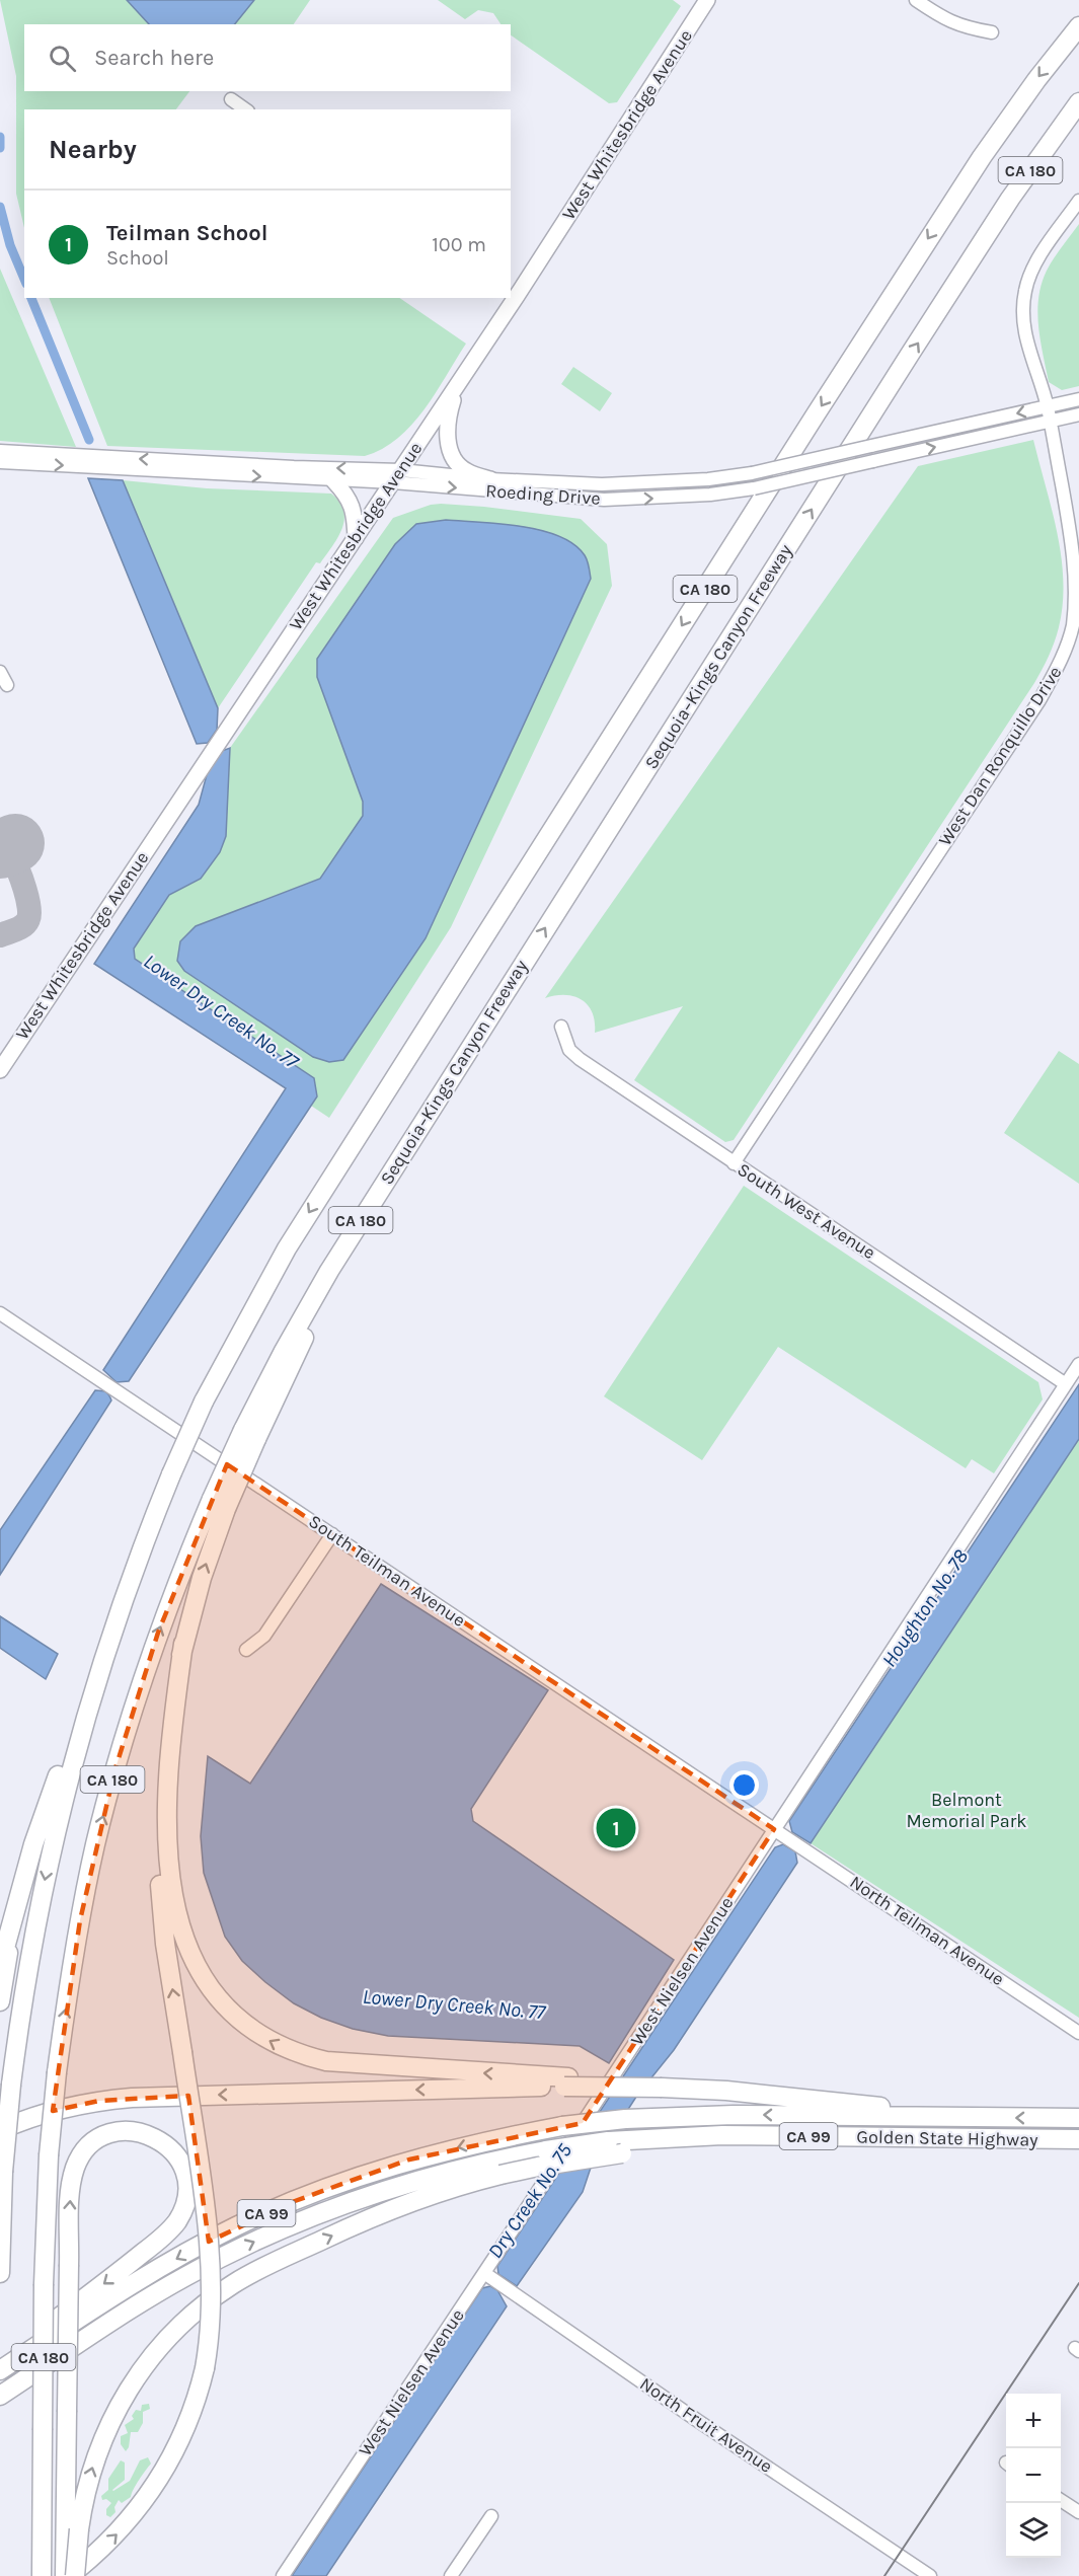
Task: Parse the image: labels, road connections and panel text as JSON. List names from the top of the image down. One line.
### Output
{"streets":{"highway":["CA 180","Sequoia–Kings Canyon Freeway","CA 99","Golden State Highway"],"main road":["West Whitesbridge Avenue"],"street":["Roeding Drive","West Dan Ronquillo Drive","South West Avenue","South Teilman Avenue","North Teilman Avenue","West Nielsen Avenue","North Fruit Avenue"]},"crossings":[["West Whitesbridge Avenue","Roeding Drive"],["CA 180","Sequoia–Kings Canyon Freeway"],["Roeding Drive","West Dan Ronquillo Drive"],["West Dan Ronquillo Drive","South West Avenue"],["South West Avenue","West Nielsen Avenue"],["South Teilman Avenue","North Teilman Avenue"],["South Teilman Avenue","West Nielsen Avenue"],["North Teilman Avenue","West Nielsen Avenue"],["West Nielsen Avenue","North Fruit Avenue"],["CA 99","Golden State Highway"]],"water":["Lower Dry Creek No. 77","Houghton No. 78","Dry Creek No. 75"],"parks":["Belmont Memorial Park"],"page":{"search":"Search here","heading":"Nearby","list":[{"mark":"1","name":"Teilman School","note":"School","value":"100 m"}],"pins":"1","map_buttons":["+","−"]}}
